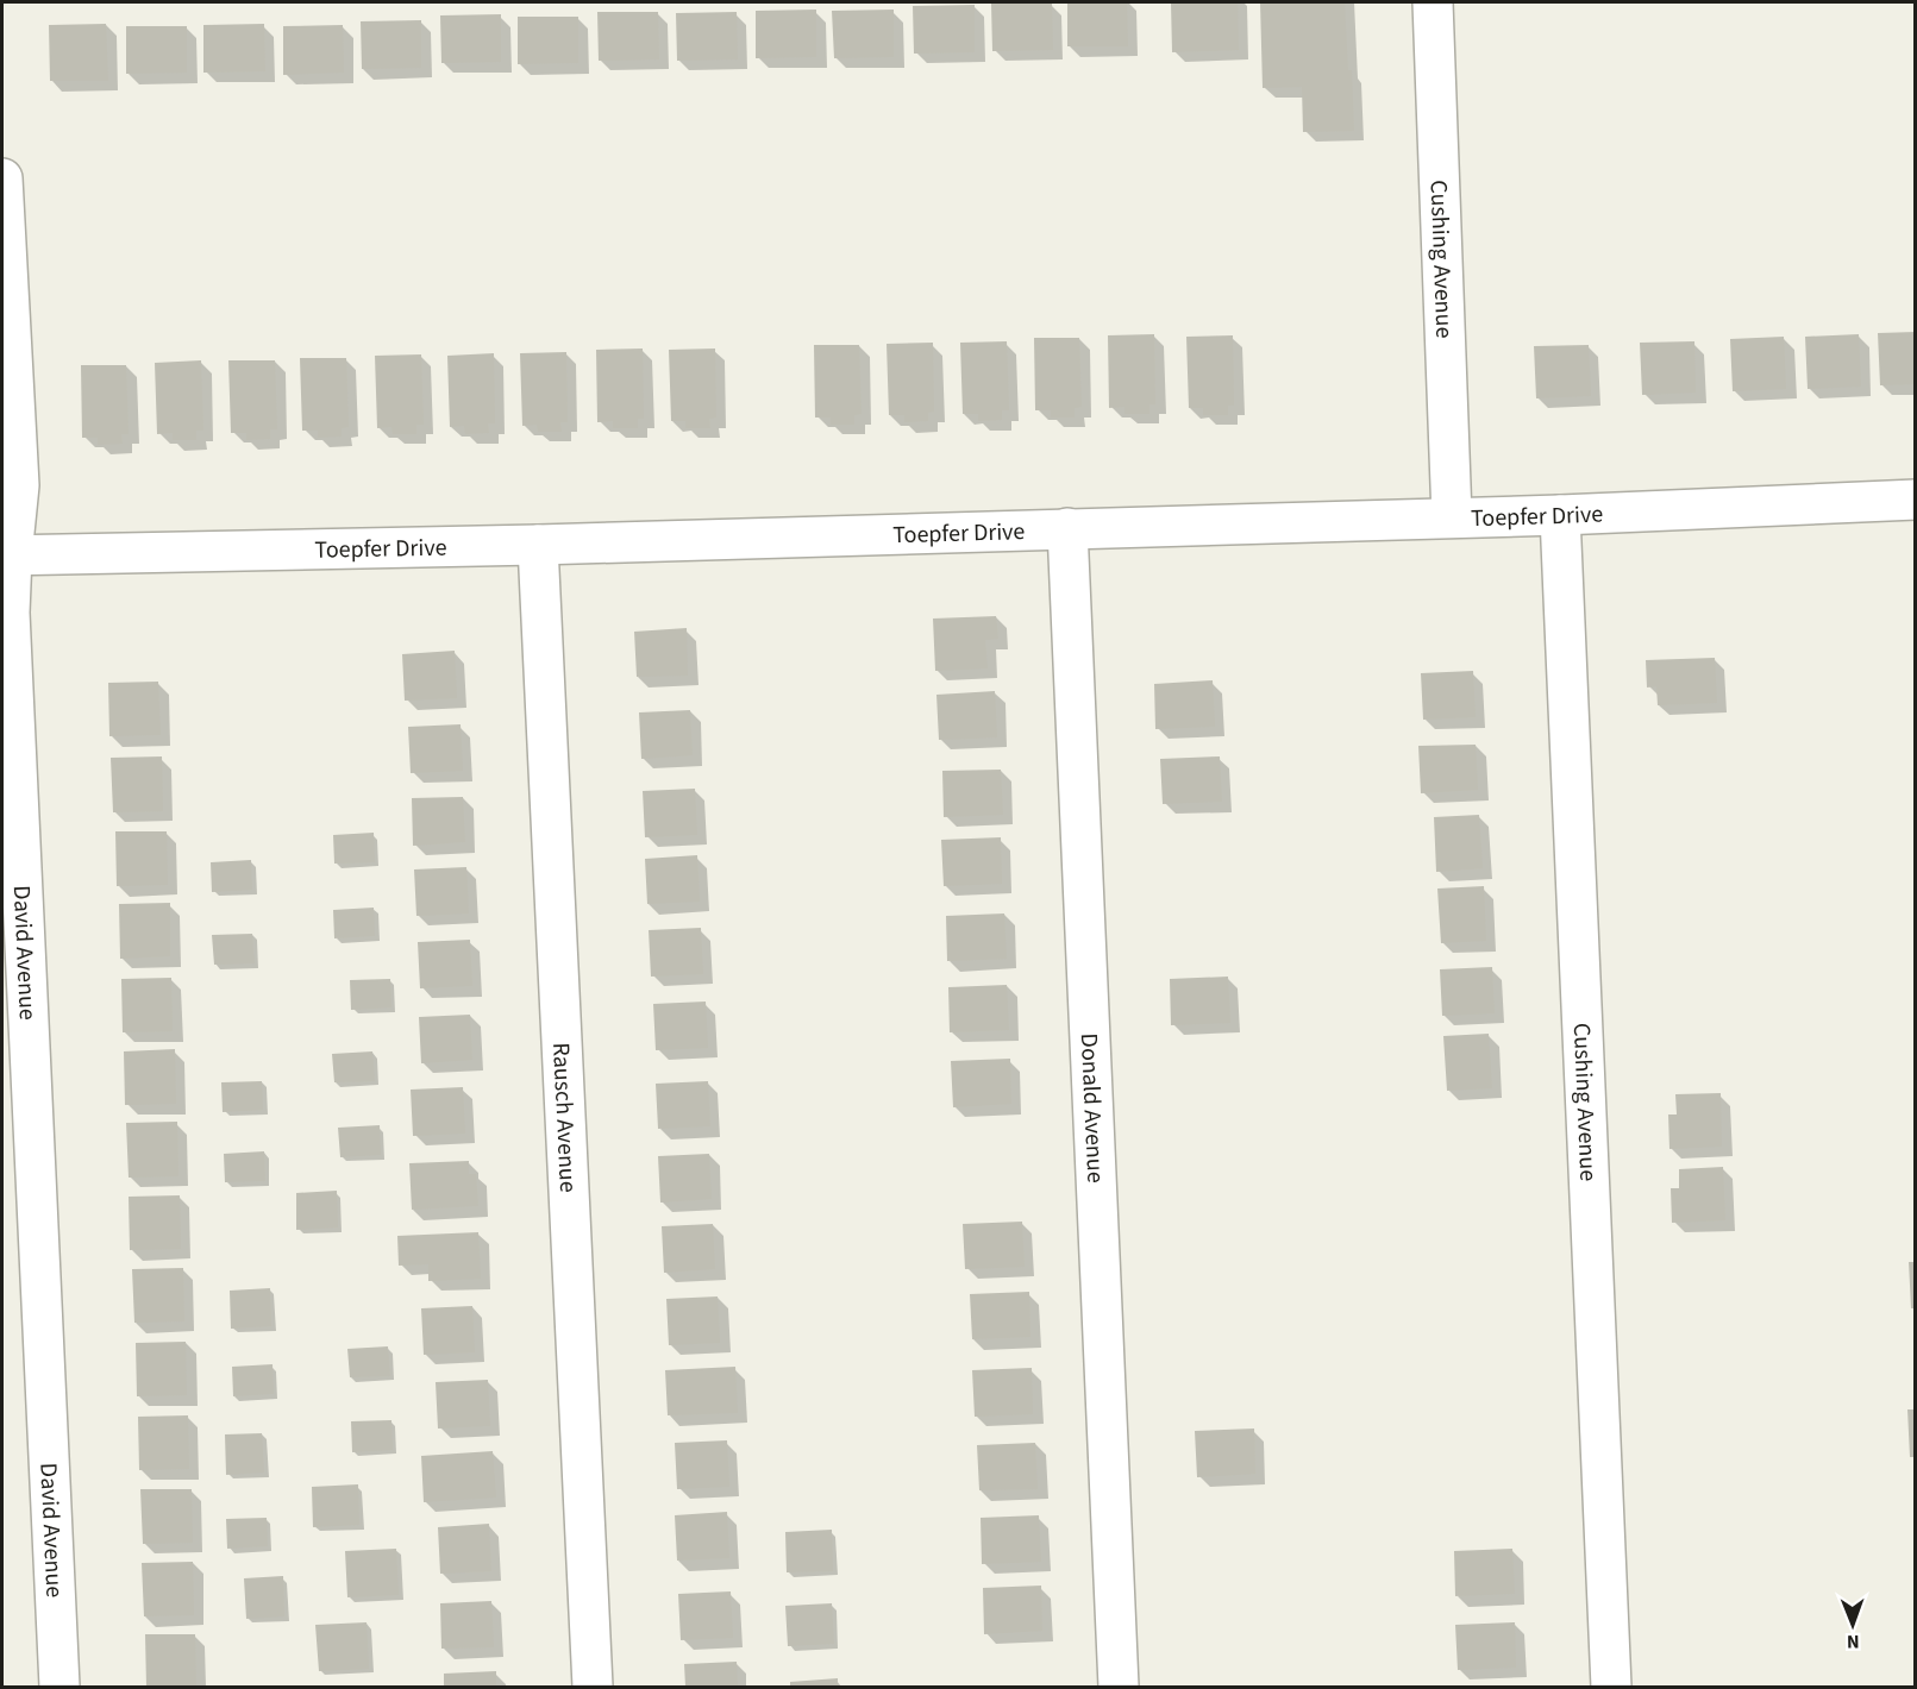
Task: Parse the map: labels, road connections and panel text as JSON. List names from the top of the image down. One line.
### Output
{"streets":{"street":["Cushing Avenue","Toepfer Drive","David Avenue","Donald Avenue","Rausch Avenue"]},"crossings":[["Cushing Avenue","Toepfer Drive"],["Toepfer Drive","David Avenue"],["Toepfer Drive","Donald Avenue"],["Toepfer Drive","Rausch Avenue"]],"north":"bottom"}
